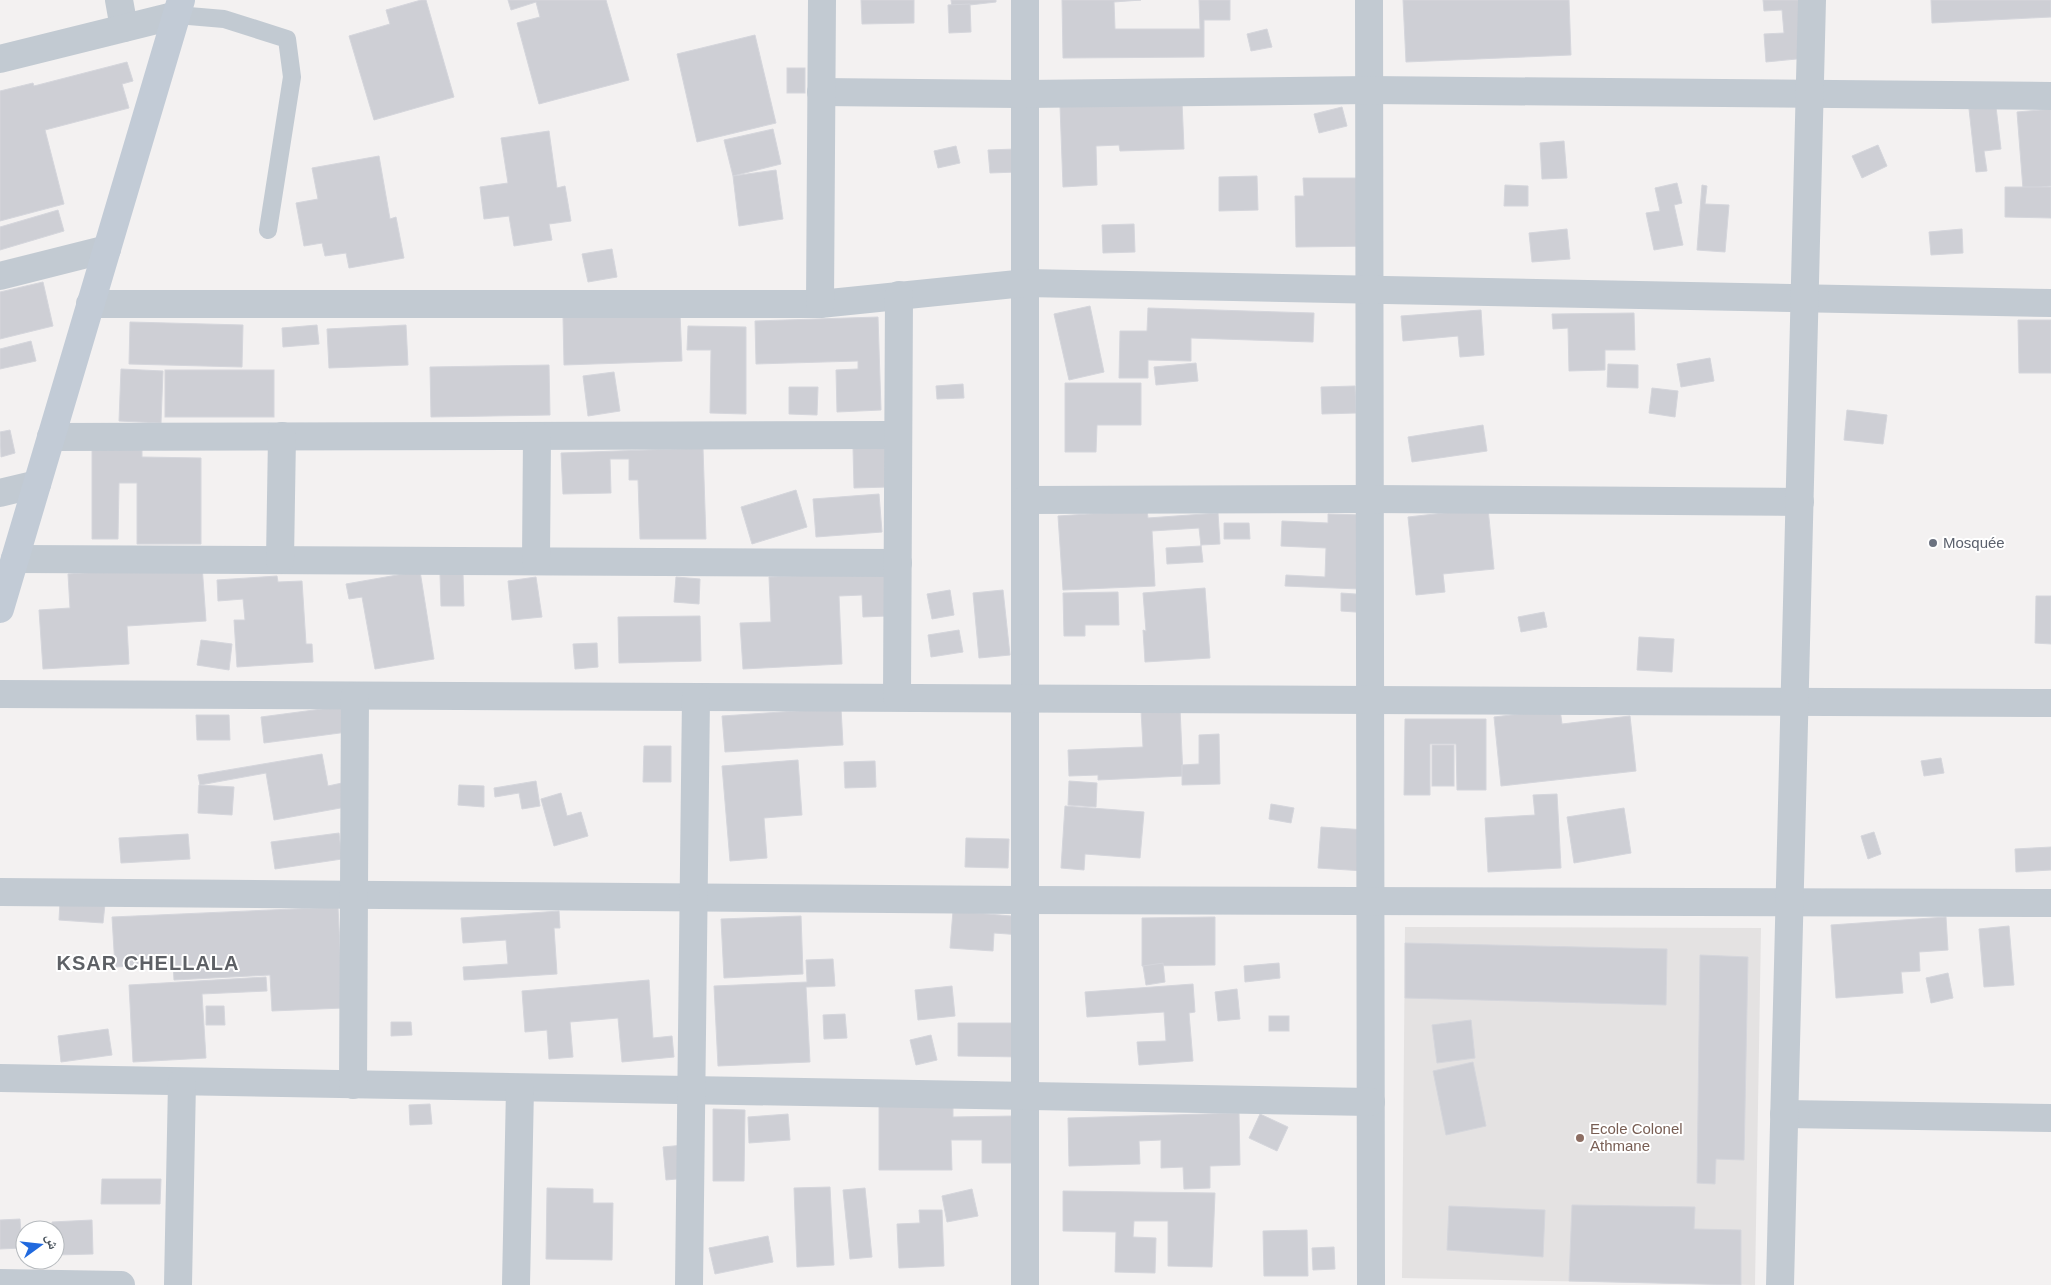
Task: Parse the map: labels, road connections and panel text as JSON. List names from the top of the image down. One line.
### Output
{"districts":["KSAR CHELLALA"],"places":["Mosquée","Ecole Colonel Athmane"],"north":"right"}
